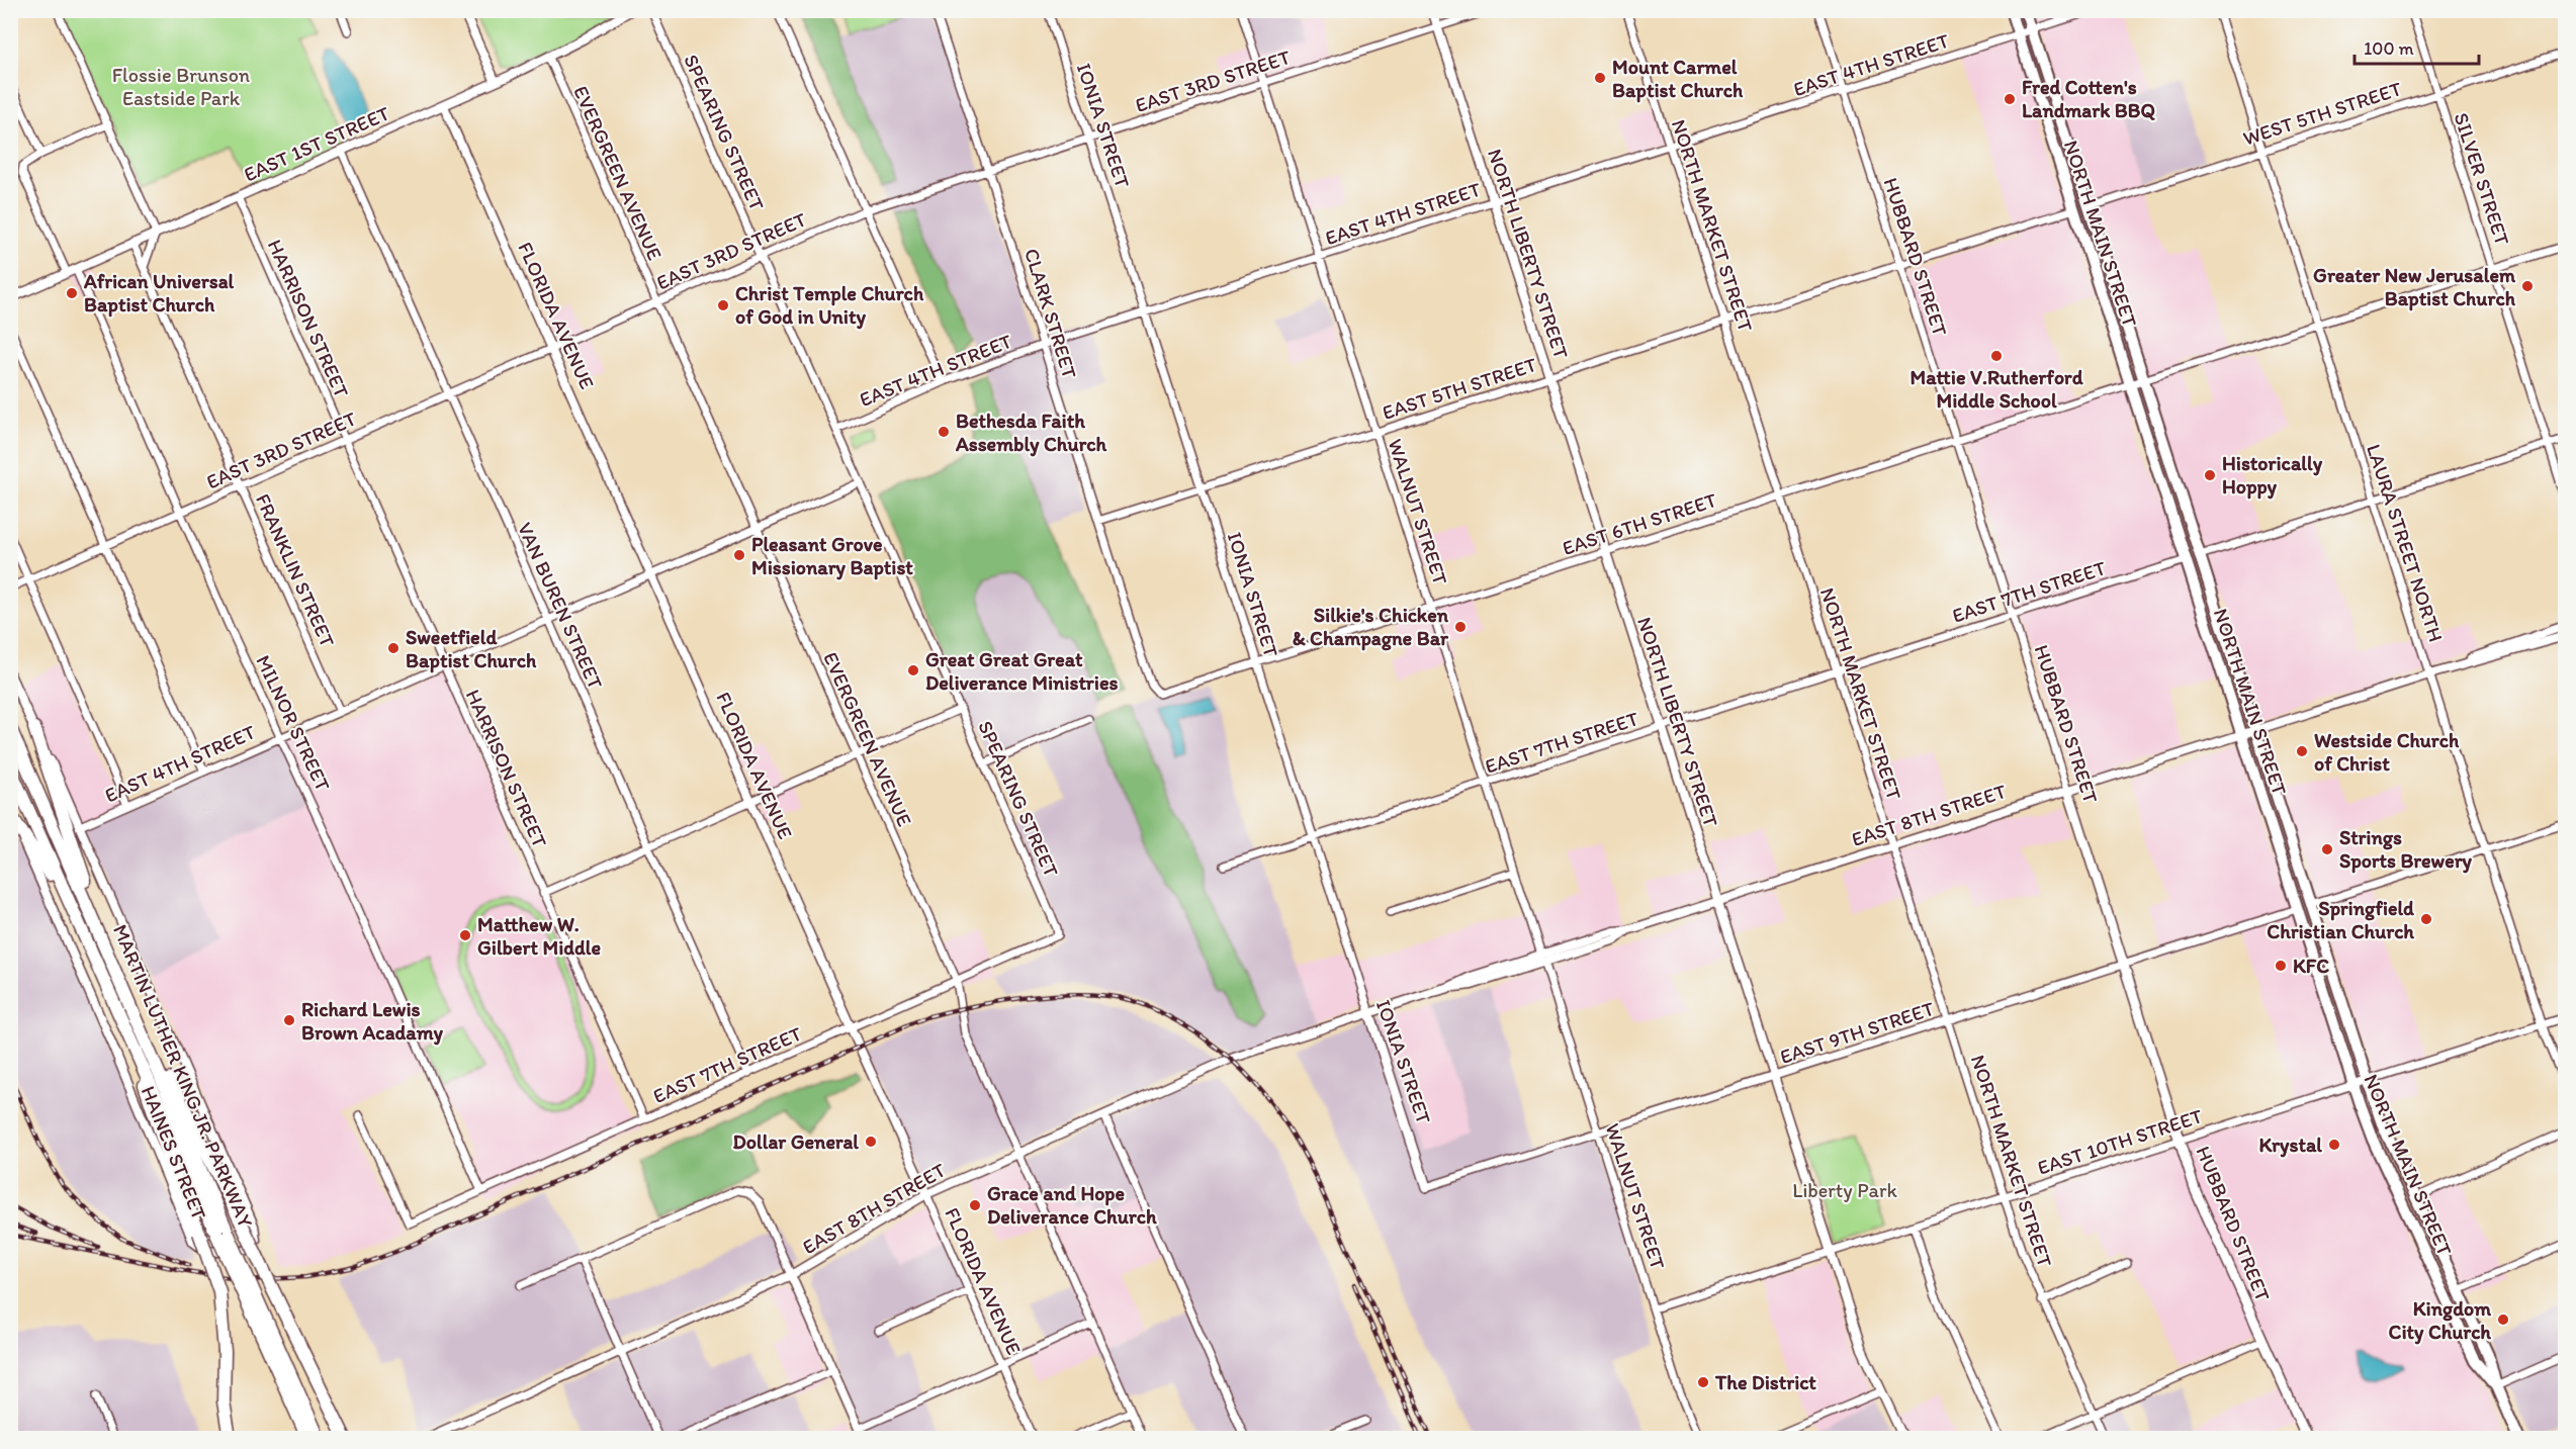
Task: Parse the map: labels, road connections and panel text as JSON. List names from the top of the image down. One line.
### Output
{"streets":{"highway":["MARTIN LUTHER KING JR. PARKWAY"],"main road":["IONIA STREET","NORTH MAIN STREET","HUBBARD STREET","EAST 8TH STREET"],"street":["EAST 4TH STREET","EAST 3RD STREET","WEST 5TH STREET","SPEARING STREET","EAST 1ST STREET","EVERGREEN AVENUE","SILVER STREET","NORTH MARKET STREET","NORTH LIBERTY STREET","CLARK STREET","FLORIDA AVENUE","HARRISON STREET","EAST 5TH STREET","WALNUT STREET","EAST 6TH STREET","LAURA STREET NORTH","FRANKLIN STREET","EAST 7TH STREET","VAN BUREN STREET","MILNOR STREET","EAST 9TH STREET","EAST 10TH STREET","HAINES STREET"]},"crossings":[["EAST 4TH STREET","IONIA STREET"],["EAST 4TH STREET","SPEARING STREET"],["EAST 4TH STREET","EVERGREEN AVENUE"],["EAST 4TH STREET","NORTH MARKET STREET"],["EAST 4TH STREET","NORTH MAIN STREET"],["EAST 4TH STREET","NORTH LIBERTY STREET"],["EAST 4TH STREET","HUBBARD STREET"],["EAST 4TH STREET","CLARK STREET"],["EAST 4TH STREET","FLORIDA AVENUE"],["EAST 4TH STREET","HARRISON STREET"],["EAST 4TH STREET","WALNUT STREET"],["EAST 4TH STREET","FRANKLIN STREET"],["EAST 4TH STREET","VAN BUREN STREET"],["EAST 4TH STREET","MILNOR STREET"],["EAST 4TH STREET","HAINES STREET"],["EAST 3RD STREET","IONIA STREET"],["EAST 3RD STREET","SPEARING STREET"],["EAST 3RD STREET","EVERGREEN AVENUE"],["EAST 3RD STREET","NORTH LIBERTY STREET"],["EAST 3RD STREET","CLARK STREET"],["EAST 3RD STREET","FLORIDA AVENUE"],["EAST 3RD STREET","HARRISON STREET"],["EAST 3RD STREET","WALNUT STREET"],["EAST 3RD STREET","FRANKLIN STREET"],["EAST 3RD STREET","VAN BUREN STREET"],["EAST 3RD STREET","MILNOR STREET"],["WEST 5TH STREET","SILVER STREET"],["WEST 5TH STREET","NORTH MAIN STREET"],["WEST 5TH STREET","LAURA STREET NORTH"],["IONIA STREET","EAST 5TH STREET"],["IONIA STREET","EAST 6TH STREET"],["IONIA STREET","EAST 7TH STREET"],["IONIA STREET","EAST 8TH STREET"],["IONIA STREET","EAST 9TH STREET"],["SPEARING STREET","EAST 7TH STREET"],["EAST 1ST STREET","EVERGREEN AVENUE"],["EAST 1ST STREET","FLORIDA AVENUE"],["EAST 1ST STREET","HARRISON STREET"],["EAST 1ST STREET","FRANKLIN STREET"],["EAST 1ST STREET","VAN BUREN STREET"],["EAST 1ST STREET","MILNOR STREET"],["EVERGREEN AVENUE","EAST 7TH STREET"],["EVERGREEN AVENUE","EAST 8TH STREET"],["SILVER STREET","EAST 6TH STREET"],["NORTH MARKET STREET","EAST 5TH STREET"],["NORTH MARKET STREET","EAST 6TH STREET"],["NORTH MARKET STREET","EAST 7TH STREET"],["NORTH MARKET STREET","EAST 8TH STREET"],["NORTH MARKET STREET","EAST 9TH STREET"],["NORTH MARKET STREET","EAST 10TH STREET"],["NORTH MAIN STREET","EAST 5TH STREET"],["NORTH MAIN STREET","EAST 6TH STREET"],["NORTH MAIN STREET","EAST 7TH STREET"],["NORTH MAIN STREET","EAST 8TH STREET"],["NORTH MAIN STREET","EAST 9TH STREET"],["NORTH MAIN STREET","EAST 10TH STREET"],["NORTH LIBERTY STREET","EAST 5TH STREET"],["NORTH LIBERTY STREET","EAST 6TH STREET"],["NORTH LIBERTY STREET","EAST 7TH STREET"],["NORTH LIBERTY STREET","EAST 8TH STREET"],["NORTH LIBERTY STREET","EAST 9TH STREET"],["NORTH LIBERTY STREET","EAST 10TH STREET"],["HUBBARD STREET","EAST 5TH STREET"],["HUBBARD STREET","EAST 6TH STREET"],["HUBBARD STREET","EAST 7TH STREET"],["HUBBARD STREET","EAST 8TH STREET"],["HUBBARD STREET","EAST 9TH STREET"],["HUBBARD STREET","EAST 10TH STREET"],["CLARK STREET","EAST 5TH STREET"],["CLARK STREET","EAST 6TH STREET"],["FLORIDA AVENUE","EAST 7TH STREET"],["FLORIDA AVENUE","EAST 8TH STREET"],["HARRISON STREET","EAST 7TH STREET"],["EAST 5TH STREET","WALNUT STREET"],["WALNUT STREET","EAST 6TH STREET"],["WALNUT STREET","EAST 7TH STREET"],["WALNUT STREET","EAST 8TH STREET"],["WALNUT STREET","EAST 9TH STREET"],["WALNUT STREET","EAST 10TH STREET"],["EAST 6TH STREET","LAURA STREET NORTH"],["LAURA STREET NORTH","EAST 8TH STREET"],["LAURA STREET NORTH","EAST 10TH STREET"],["EAST 7TH STREET","VAN BUREN STREET"],["EAST 7TH STREET","MILNOR STREET"]],"parks":["Flossie Brunson Eastside Park","Liberty Park"],"places":["Mount Carmel Baptist Church","Fred Cotten's Landmark BBQ","Greater New Jerusalem Baptist Church","African Universal Baptist Church","Christ Temple Church of God in Unity","Mattie V.Rutherford Middle School","Bethesda Faith Assembly Church","Historically Hoppy","Pleasant Grove Missionary Baptist","Silkie's Chicken & Champagne Bar","Sweetfield Baptist Church","Great Great Great Deliverance Ministries","Westside Church of Christ","Strings Sports Brewery","Springfield Christian Church","Matthew W. Gilbert Middle","KFC","Richard Lewis Brown Acadamy","Dollar General","Krystal","Grace and Hope Deliverance Church","Kingdom City Church","The District"],"scale_bar":"100 m"}
